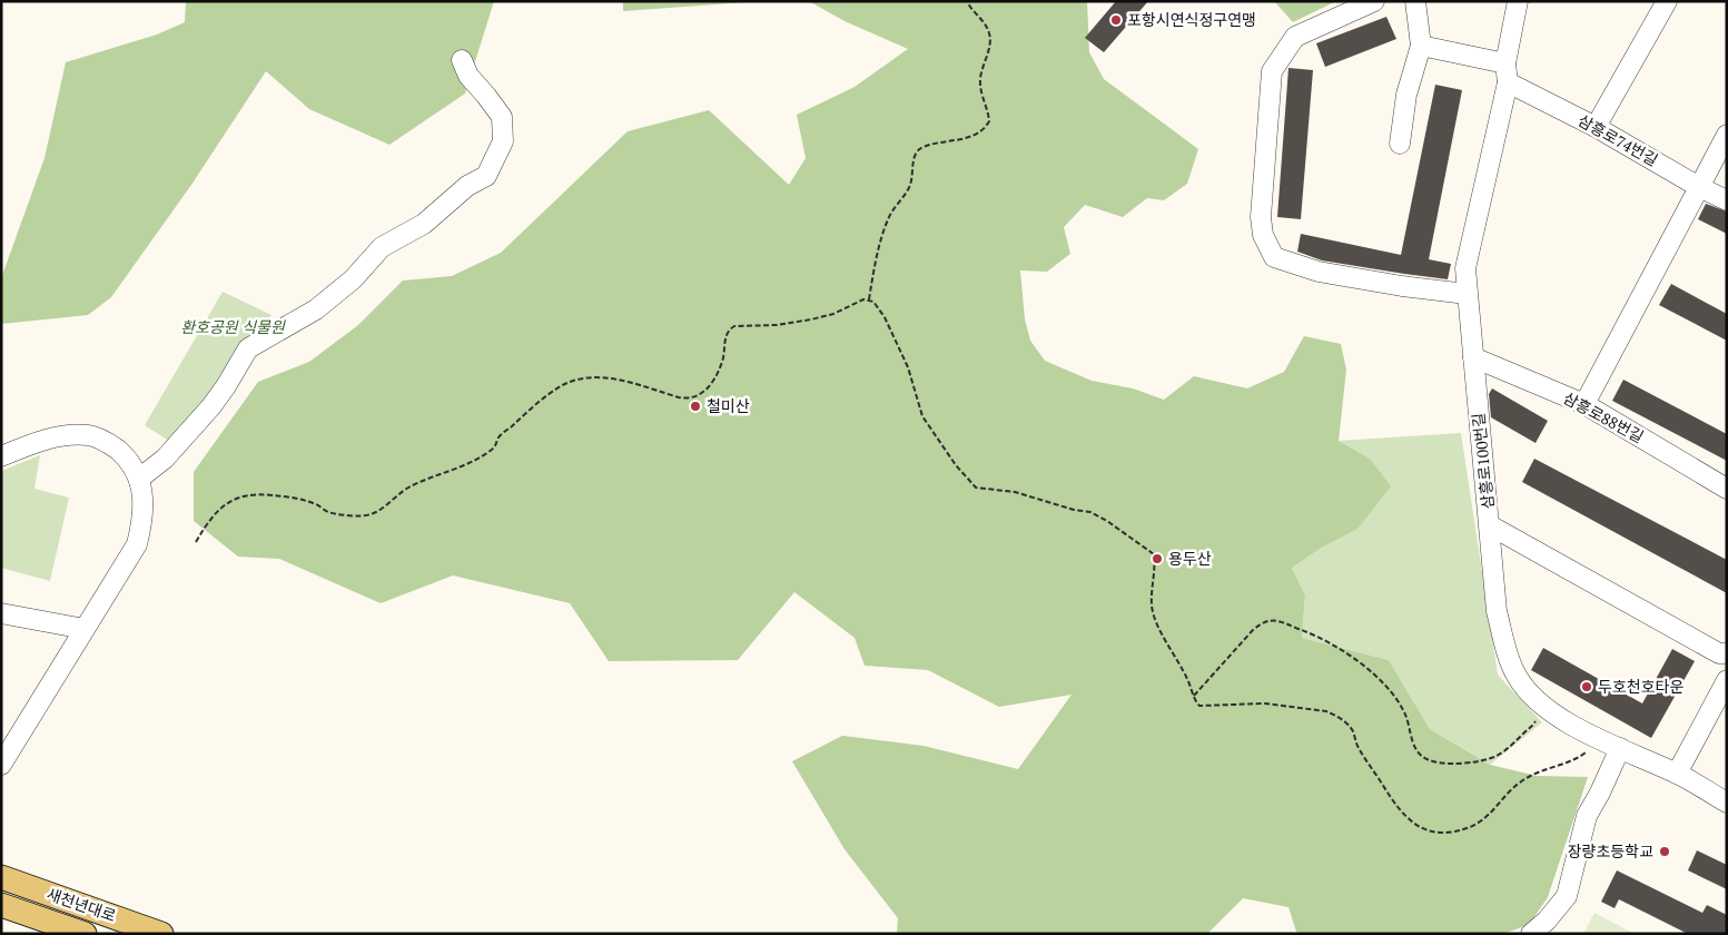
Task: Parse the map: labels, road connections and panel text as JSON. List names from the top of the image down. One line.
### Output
{"streets":{"main road":["새천년대로"],"street":["삼흥로74번길","삼흥로88번길","삼흥로100번길"]},"crossings":[["삼흥로74번길","삼흥로100번길"],["삼흥로88번길","삼흥로100번길"]],"parks":["환호공원 식물원"],"places":["포항시연식정구연맹","철미산","용두산","두호천호타운","장량초등학교"]}
